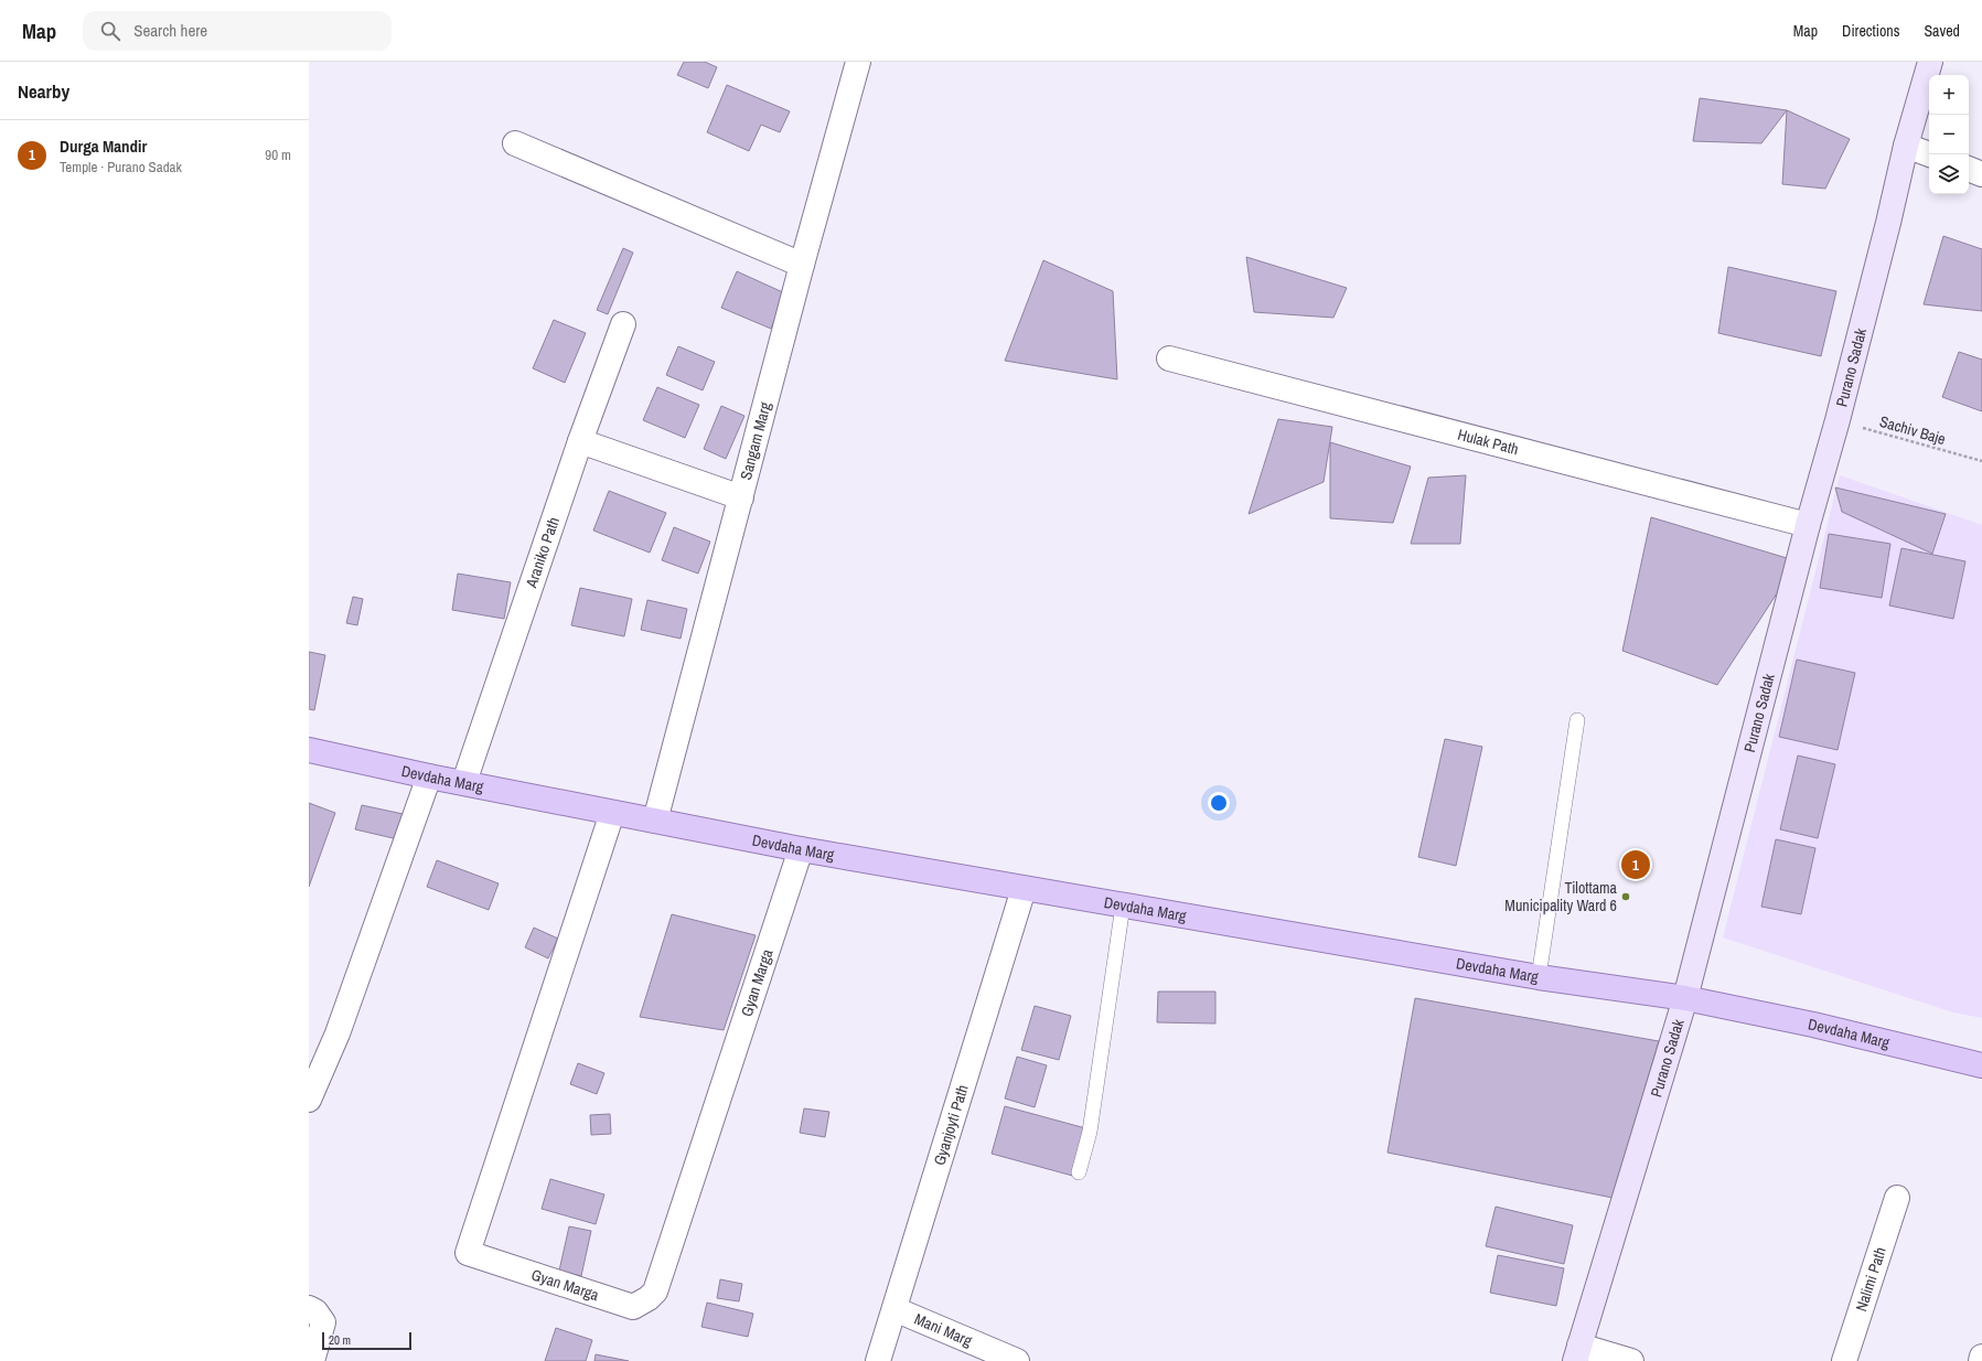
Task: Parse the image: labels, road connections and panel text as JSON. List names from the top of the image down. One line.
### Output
{"streets":{"main road":["Purano Sadak","Devdaha Marg"],"street":["Sangam Marg","Hulak Path","Araniko Path","Gyan Marga","Gyanjoyti Path","Nalimi Path","Mani Marg"],"path":["Sachiv Baje"]},"crossings":[["Purano Sadak","Sachiv Baje"],["Purano Sadak","Hulak Path"],["Purano Sadak","Devdaha Marg"],["Sangam Marg","Devdaha Marg"],["Araniko Path","Devdaha Marg"],["Devdaha Marg","Gyan Marga"],["Devdaha Marg","Gyanjoyti Path"],["Gyanjoyti Path","Mani Marg"]],"places":["Tilottama Municipality Ward 6"],"scale_bar":"20 m","page":{"header":"Map","search":"Search here","nav":["Map","Directions","Saved"],"heading":"Nearby","map_buttons":["+","−"],"list":[{"mark":"1","name":"Durga Mandir","note":"Temple · Purano Sadak","value":"90 m"}],"pins":"1","scale":"20 m"}}
